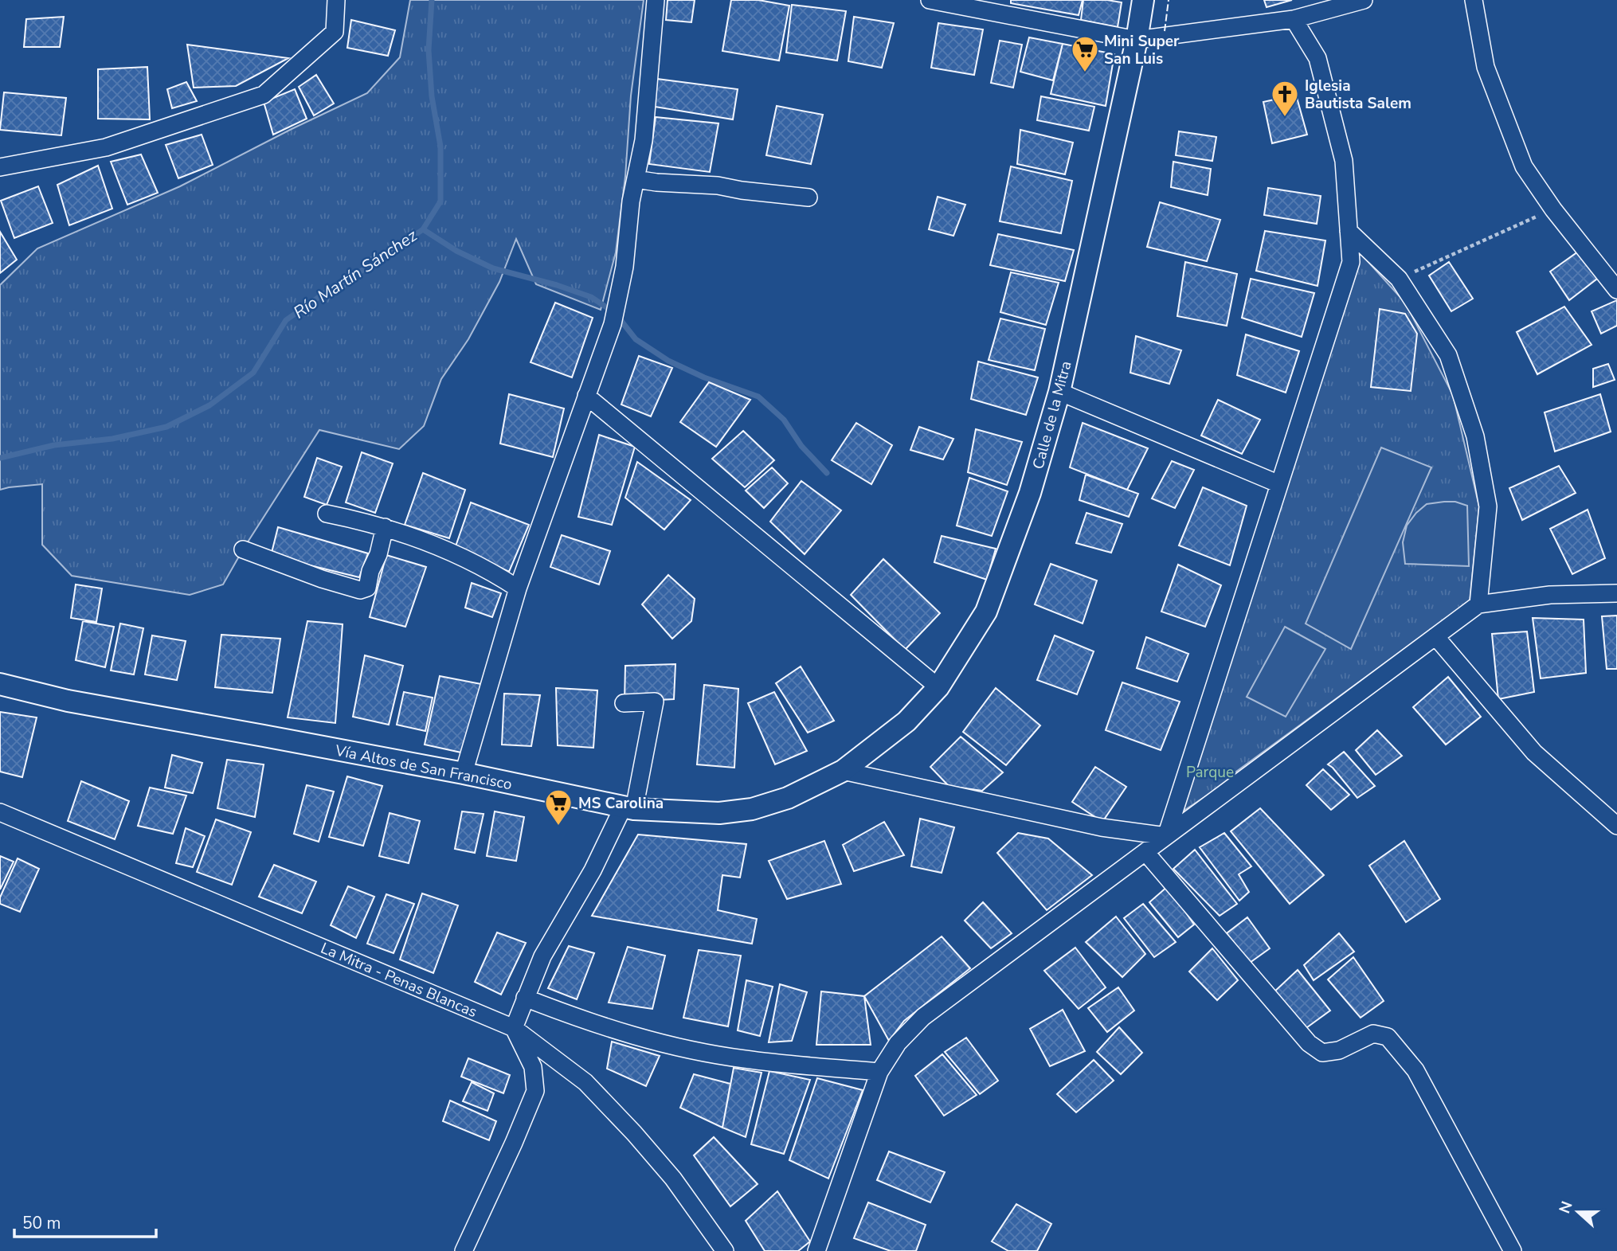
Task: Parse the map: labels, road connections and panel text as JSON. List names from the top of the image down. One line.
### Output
{"streets":{"street":["Calle de la Mitra","Vía Altos de San Francisco","La Mitra - Penas Blancas"]},"crossings":[["Calle de la Mitra","Vía Altos de San Francisco"]],"water":["Río Martín Sánchez"],"parks":["Parque"],"places":{"supermarket":["Mini Super San Luis","MS Carolina"],"church":["Iglesia Bautista Salem"]},"scale_bar":"50 m","north":"left"}
